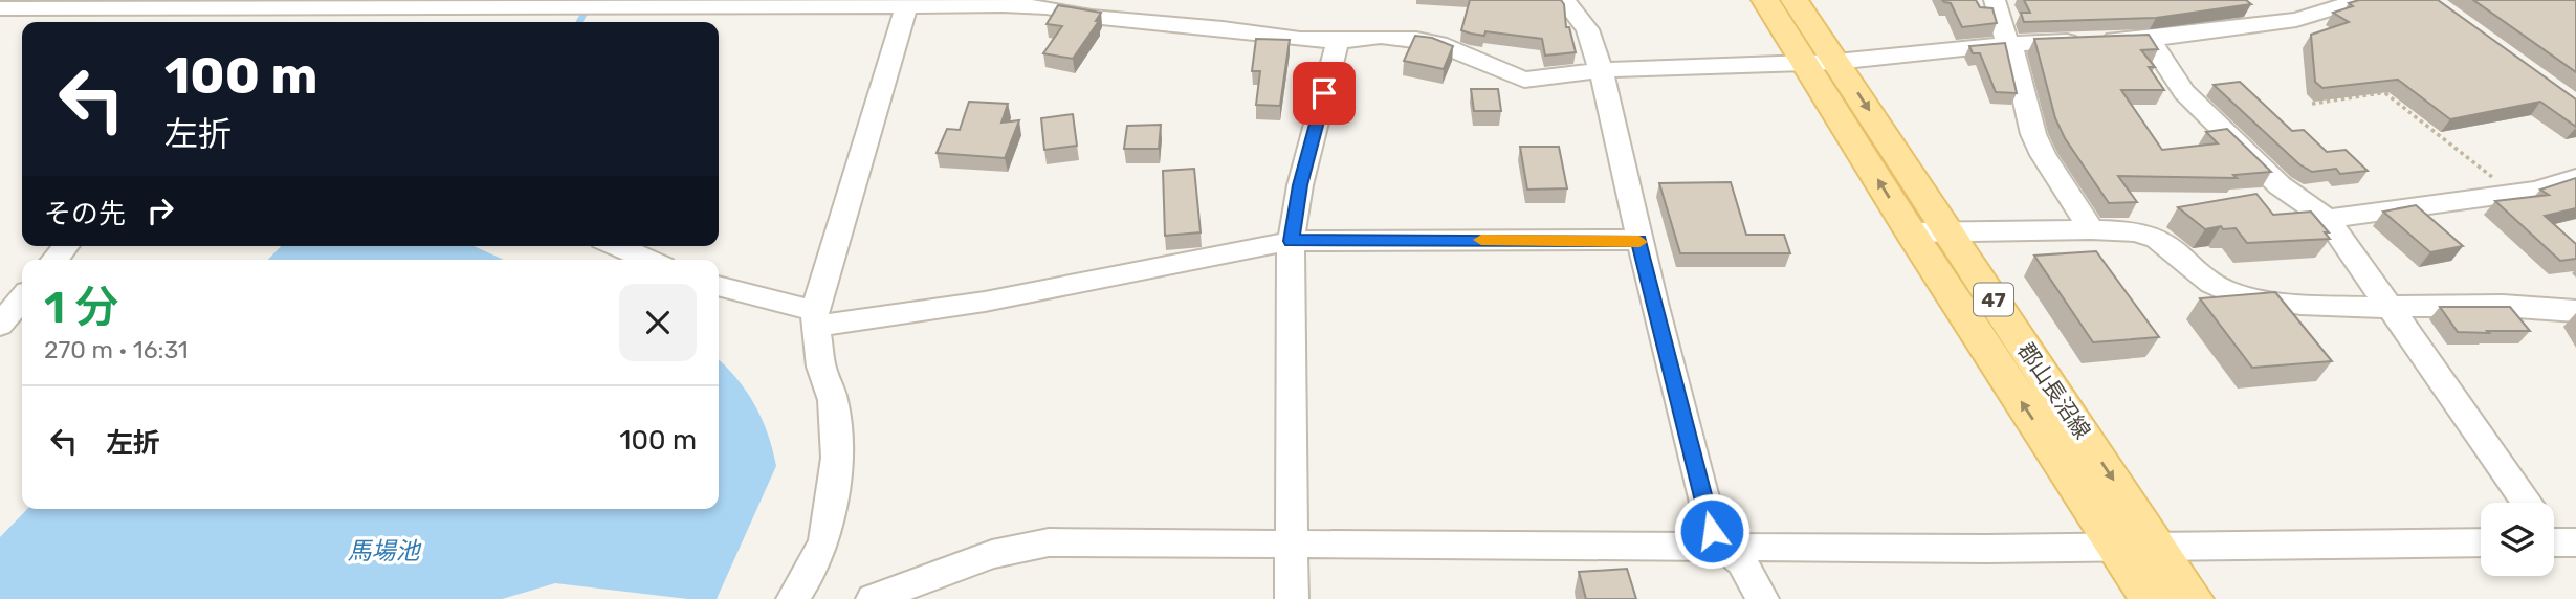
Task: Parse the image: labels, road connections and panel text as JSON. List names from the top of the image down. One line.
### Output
{"streets":{"main road":["47","郡山長沼線"]},"water":["馬場池"],"page":{"turn":["100 m","左折"],"then":"その先","heading":["1 分","270 m · 16:31"],"list":[{"name":"左折","value":"100 m"}]}}
